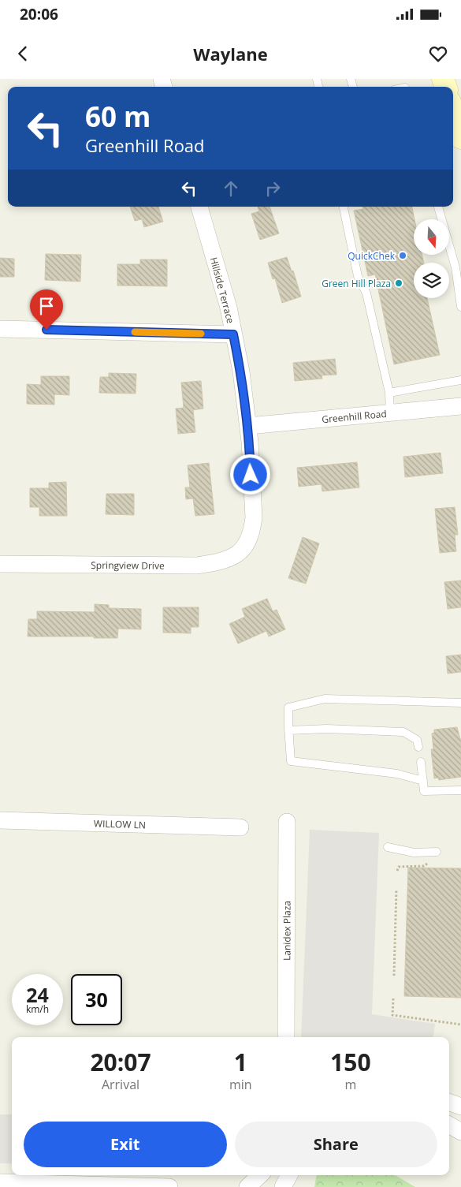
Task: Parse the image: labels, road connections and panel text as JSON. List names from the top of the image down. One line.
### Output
{"streets":{"street":["Hillside Terrace","Greenhill Road","Springview Drive","WILLOW LN","Lanidex Plaza"]},"crossings":[["Hillside Terrace","Greenhill Road"],["Hillside Terrace","Springview Drive"]],"places":["QuickChek","Green Hill Plaza"],"north":"bottom","page":{"status":"20:06","header":"Waylane","turn":["60 m","Greenhill Road"],"speed":"24 km/h","limit":"30","eta":["20:07","Arrival","1","min","150","m"],"buttons":["Exit","Share"]}}
